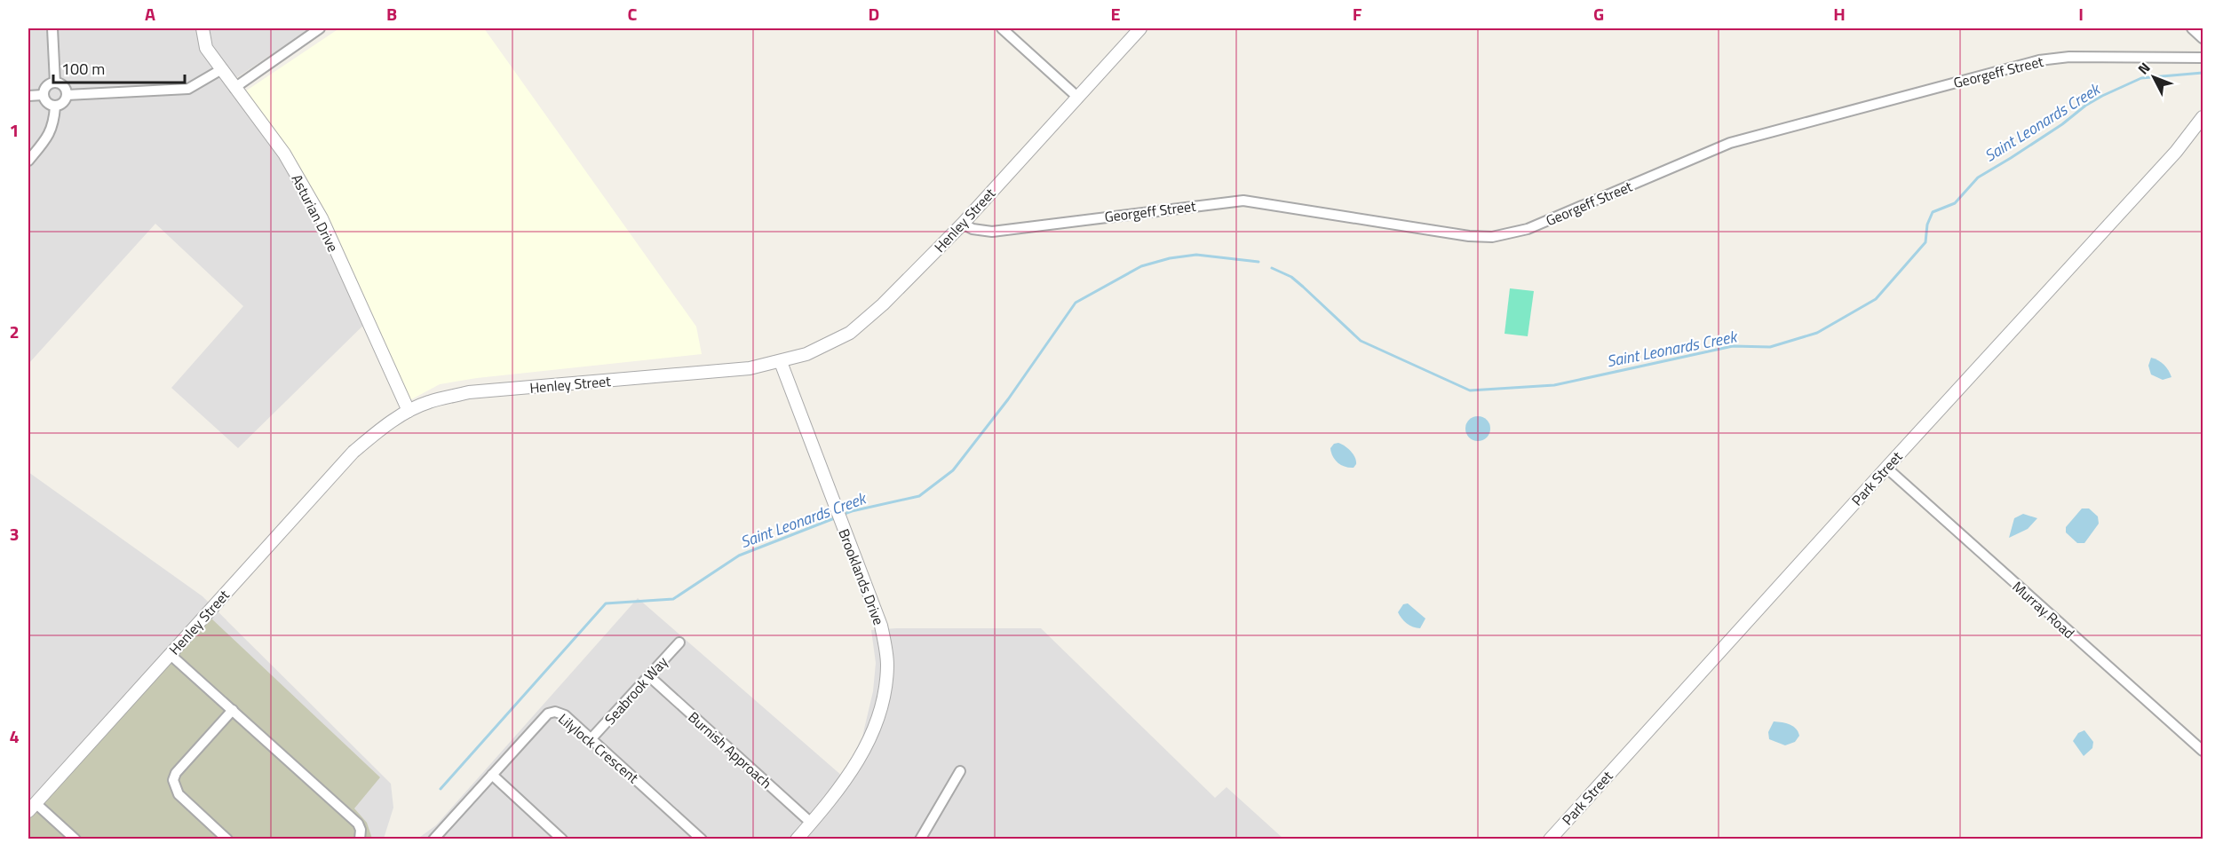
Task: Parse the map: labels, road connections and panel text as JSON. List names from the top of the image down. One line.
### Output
{"streets":{"street":["Georgeff Street","Asturian Drive","Henley Street","Park Street","Brooklands Drive","Murray Road","Seabrook Way","Lilylock Crescent","Burnish Approach"]},"crossings":[["Georgeff Street","Henley Street"],["Asturian Drive","Henley Street"],["Henley Street","Brooklands Drive"],["Park Street","Murray Road"],["Brooklands Drive","Burnish Approach"],["Seabrook Way","Lilylock Crescent"],["Seabrook Way","Burnish Approach"]],"water":["Saint Leonards Creek"],"scale_bar":"100 m","north":"top left","grid":{"columns":["A","B","C","D","E","F","G","H","I"],"rows":["1","2","3","4"]}}
